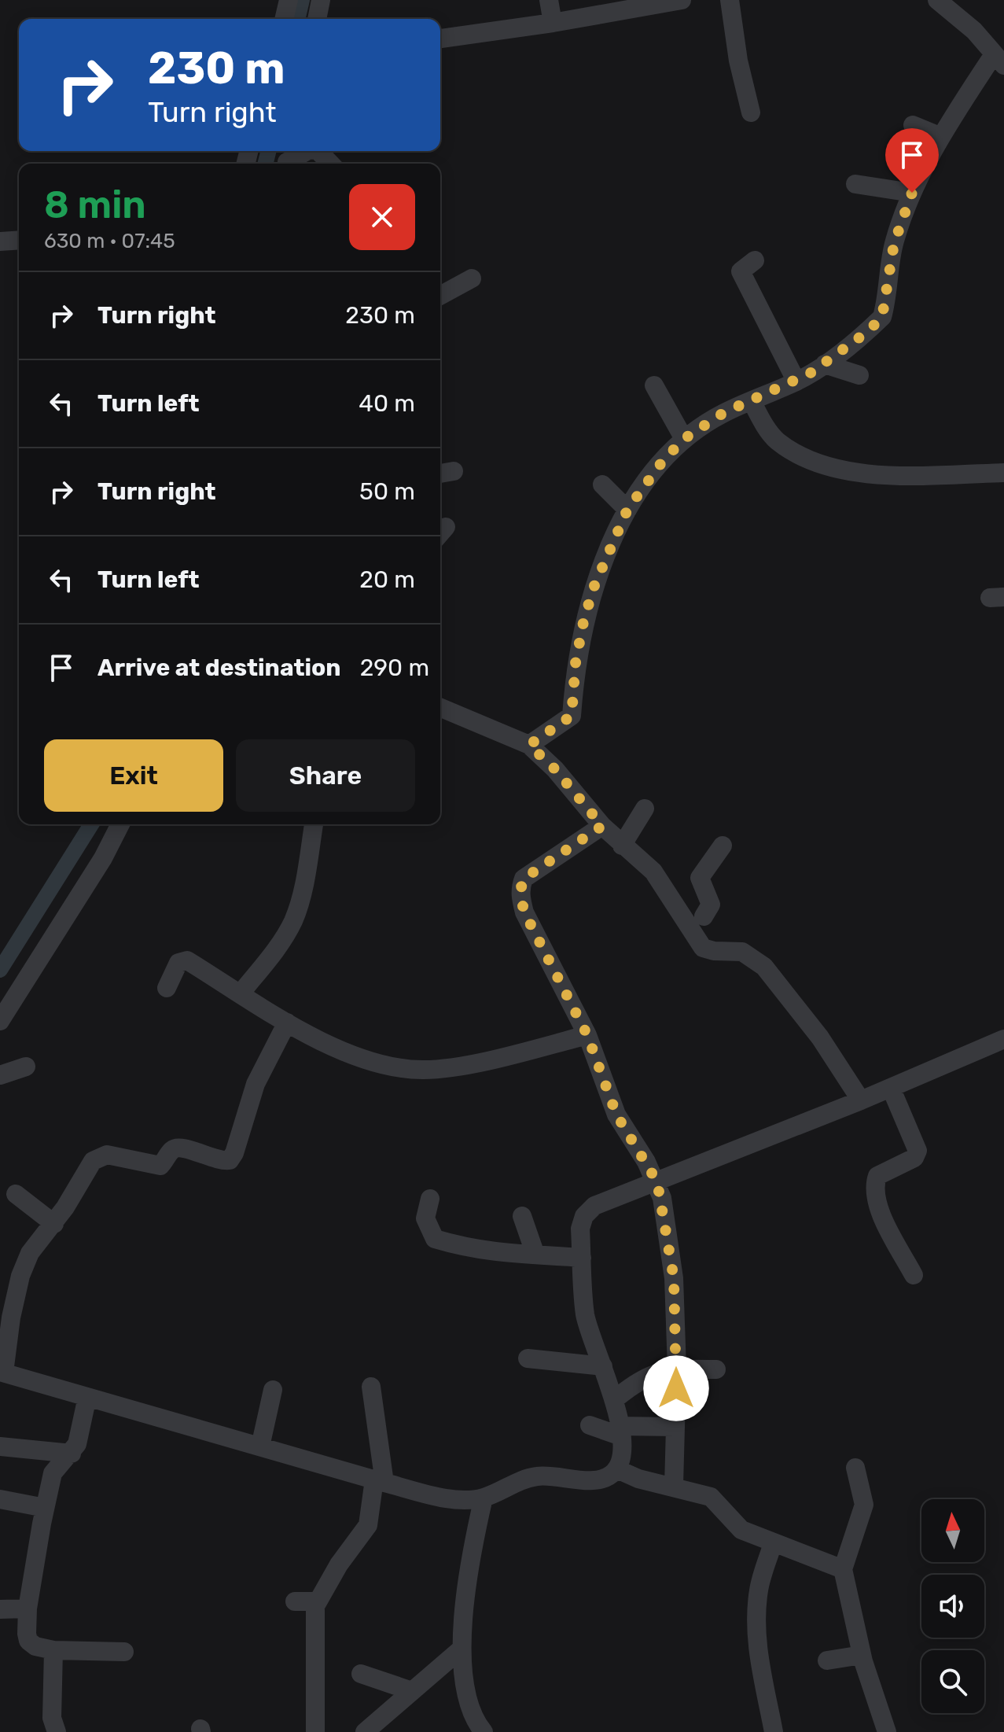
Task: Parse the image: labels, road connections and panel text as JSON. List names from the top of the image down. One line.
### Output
{"north":"top","page":{"turn":["230 m","Turn right"],"heading":["8 min","630 m · 07:45"],"list":[{"name":"Turn right","value":"230 m"},{"name":"Turn left","value":"40 m"},{"name":"Turn right","value":"50 m"},{"name":"Turn left","value":"20 m"},{"name":"Arrive at destination","value":"290 m"}],"buttons":["Exit","Share"]}}
